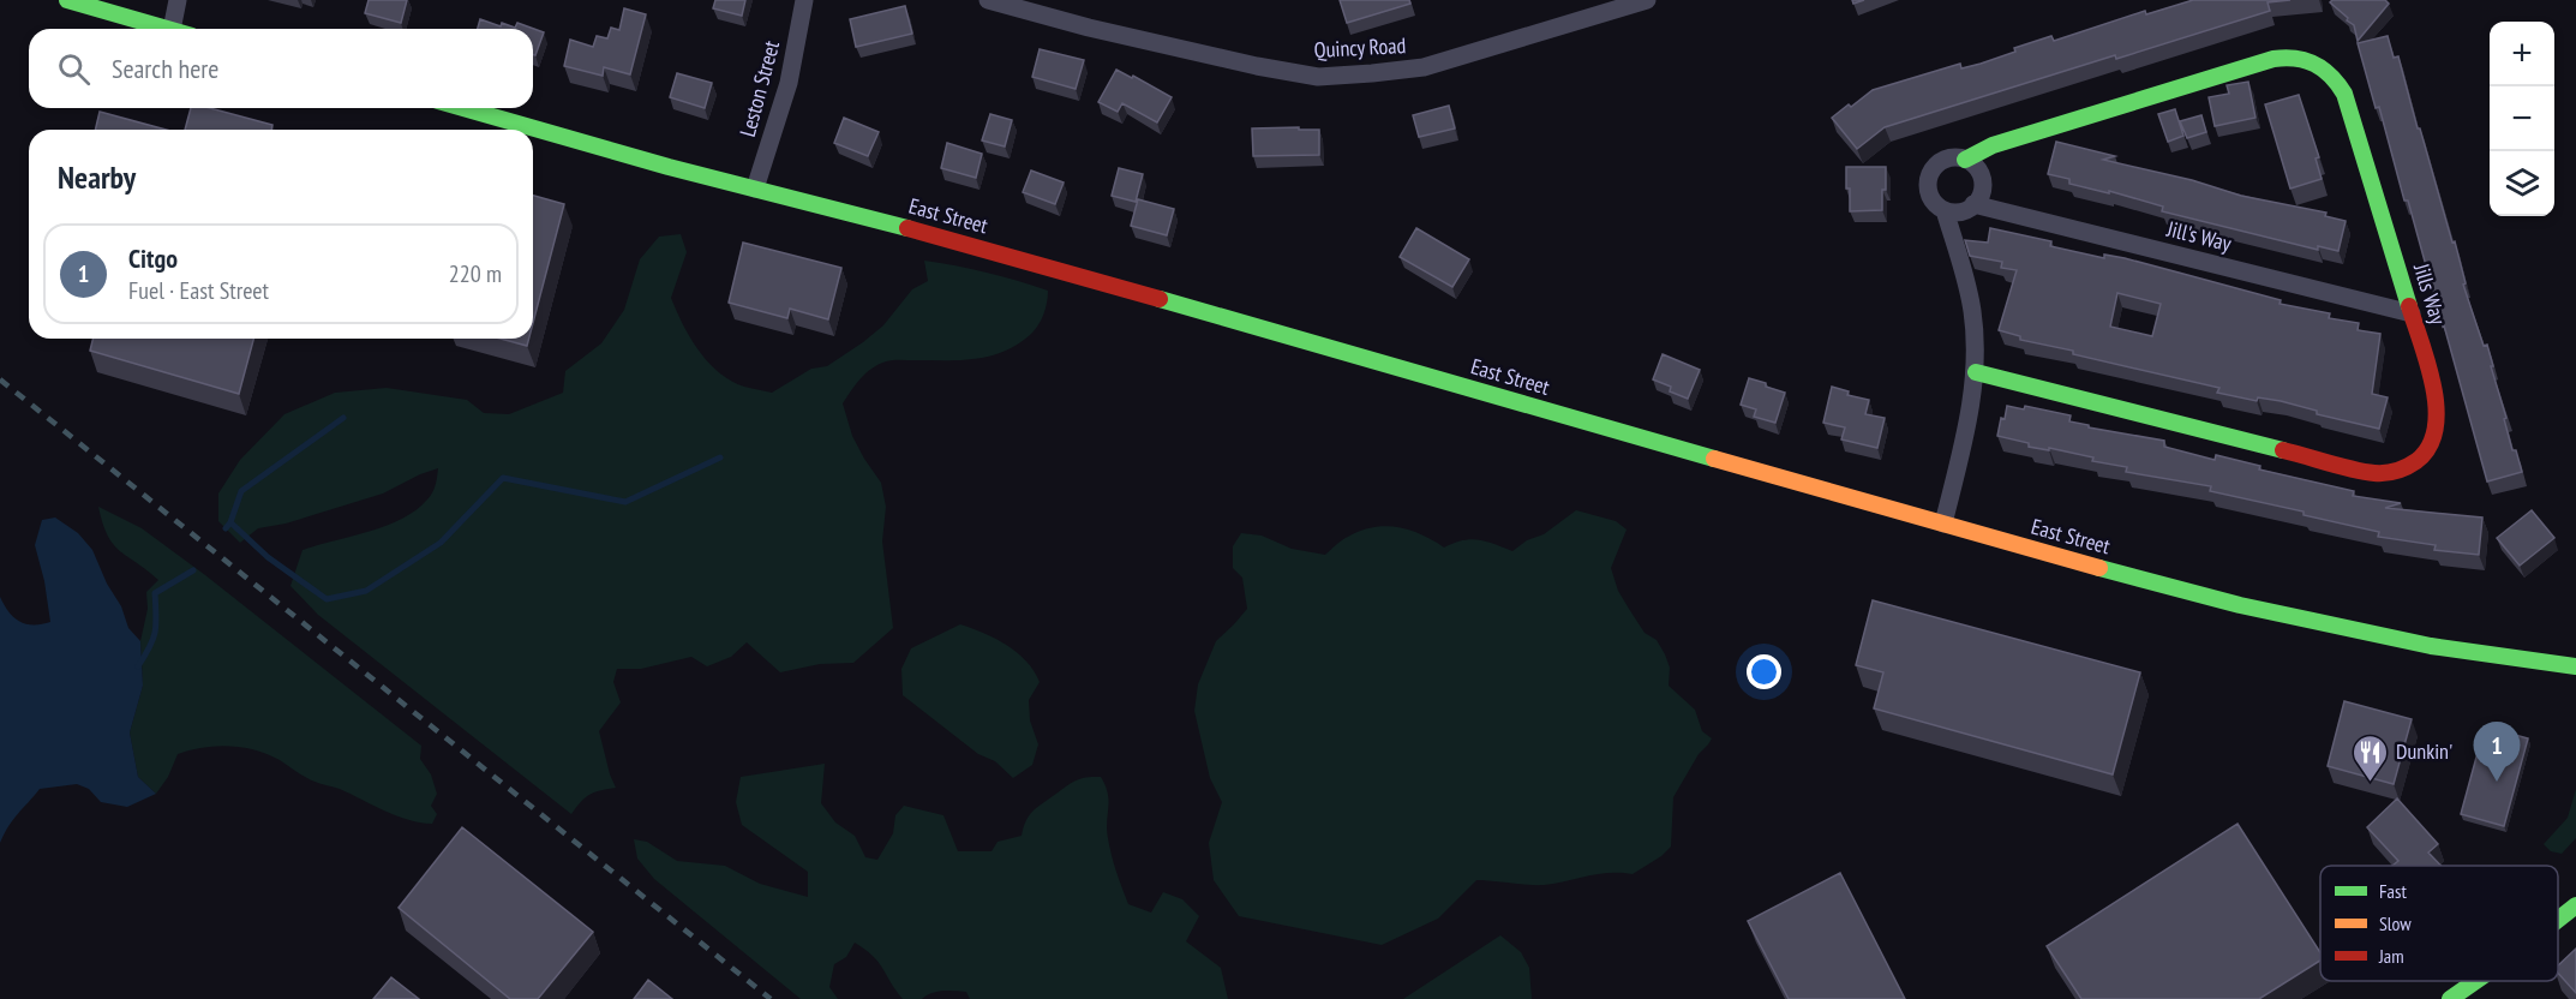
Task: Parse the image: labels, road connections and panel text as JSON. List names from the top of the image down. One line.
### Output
{"streets":{"main road":["East Street","Jills Way"],"street":["Quincy Road","Leston Street","Jill's Way"]},"crossings":[["Leston Street","East Street"],["East Street","Jills Way"],["Jill's Way","Jills Way"]],"places":{"restaurant":["Dunkin'"]},"legend":["Fast","Slow","Jam"],"page":{"map_buttons":["+","−"],"search":"Search here","heading":"Nearby","list":[{"mark":"1","name":"Citgo","note":"Fuel · East Street","value":"220 m"}],"pins":"1"}}
